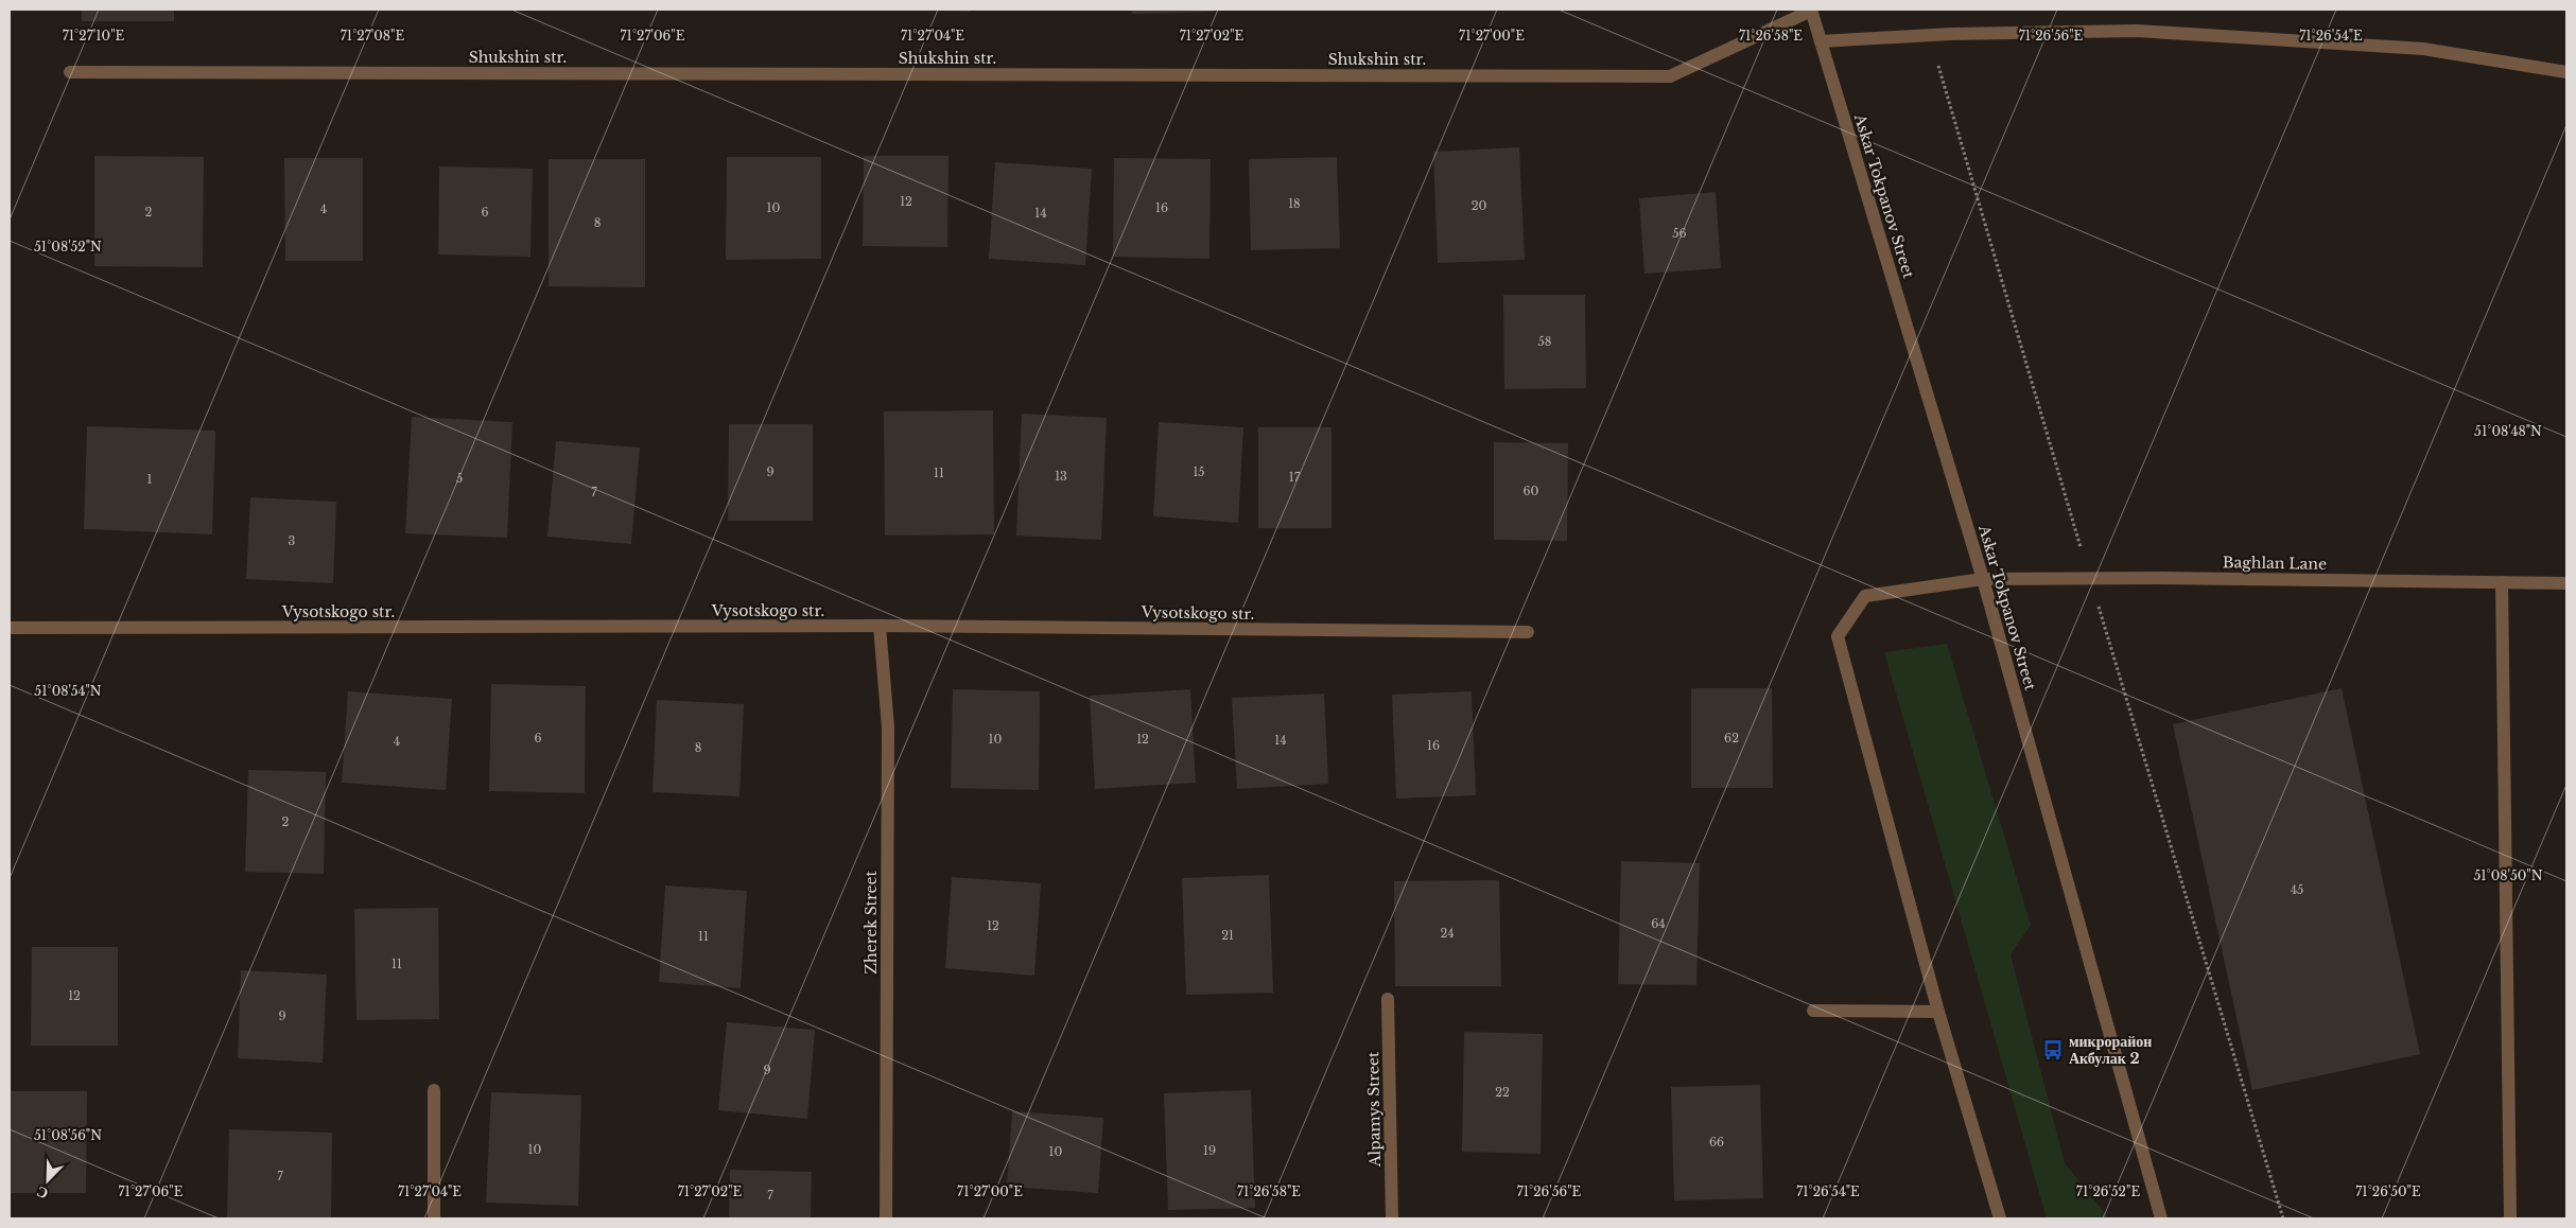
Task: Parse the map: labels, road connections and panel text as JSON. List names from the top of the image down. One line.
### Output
{"streets":{"street":["Shukshin str.","Askar Tokpanov Street","Baghlan Lane","Vysotskogo str.","Zherek Street","Alpamys Street"]},"crossings":[["Shukshin str.","Askar Tokpanov Street"],["Askar Tokpanov Street","Baghlan Lane"],["Vysotskogo str.","Zherek Street"]],"places":{"bus stop":["микрорайон Акбулак 2"]},"house_numbers":["12","18","20","10","16","4","2","6","14","8","56","58","9","15","11","13","17","5","1","60","7","3","6","62","10","12","14","4","16","8","2","45","64","12","24","21","11","11","12","9","9","22","66","10","19","10","7","7"],"north":"bottom left","coordinates":["71°27'10\"E","71°27'08\"E","71°27'06\"E","71°27'04\"E","71°27'02\"E","71°27'00\"E","71°26'58\"E","71°26'56\"E","71°26'54\"E","51°08'52\"N","51°08'48\"N","51°08'54\"N","51°08'50\"N","51°08'56\"N","71°26'52\"E","71°26'50\"E"]}
